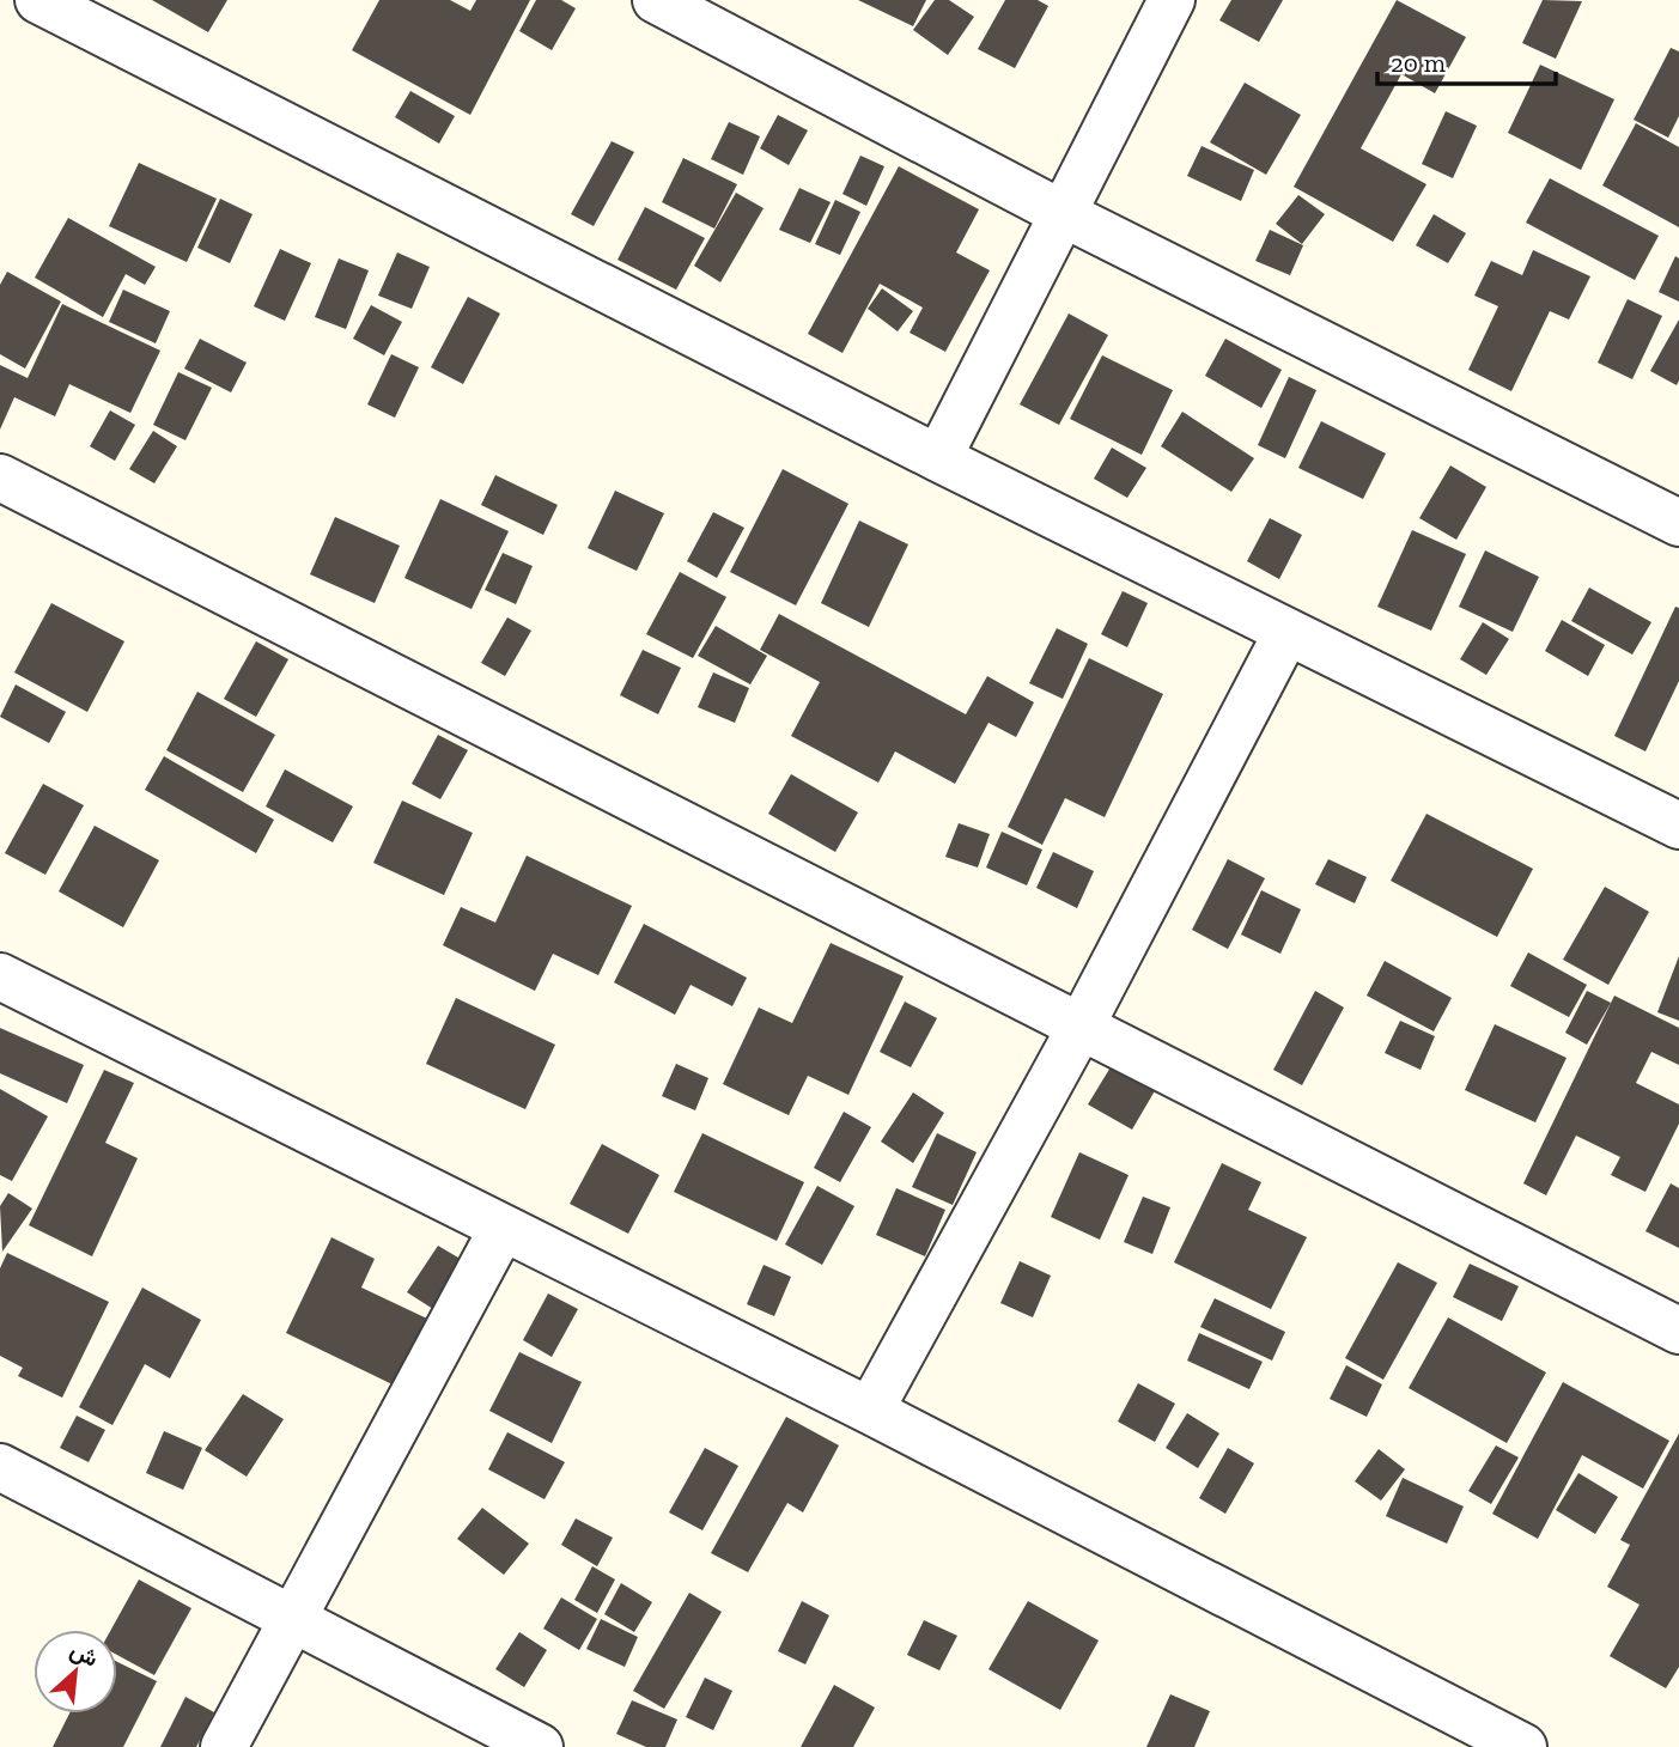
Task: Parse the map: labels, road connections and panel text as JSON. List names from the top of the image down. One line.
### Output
{"scale_bar":"20 m","north":"top right"}
